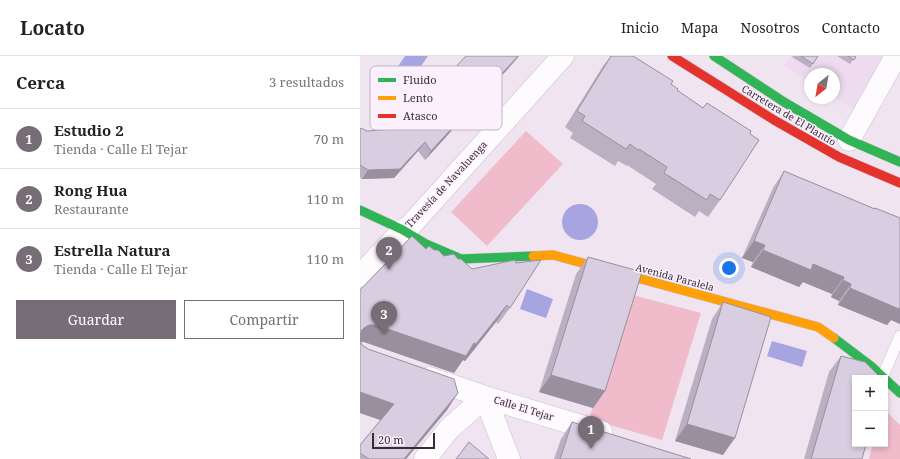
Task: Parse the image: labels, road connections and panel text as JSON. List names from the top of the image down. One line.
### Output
{"streets":{"street":["Carretera de El Plantío","Travesía de Navaluenga","Avenida Paralela","Calle El Tejar"]},"crossings":[["Travesía de Navaluenga","Avenida Paralela"]],"legend":["Fluido","Lento","Atasco"],"scale_bar":"20 m","north":"bottom left","page":{"header":"Locato","nav":["Inicio","Mapa","Nosotros","Contacto"],"heading":["Cerca","3 resultados"],"list":[{"mark":"1","name":"Estudio 2","note":"Tienda · Calle El Tejar","value":"70 m"},{"mark":"2","name":"Rong Hua","note":"Restaurante","value":"110 m"},{"mark":"3","name":"Estrella Natura","note":"Tienda · Calle El Tejar","value":"110 m"}],"pins":["2","3","1"],"buttons":["Guardar","Compartir"],"map_buttons":["+","−"],"scale":"20 m"}}
